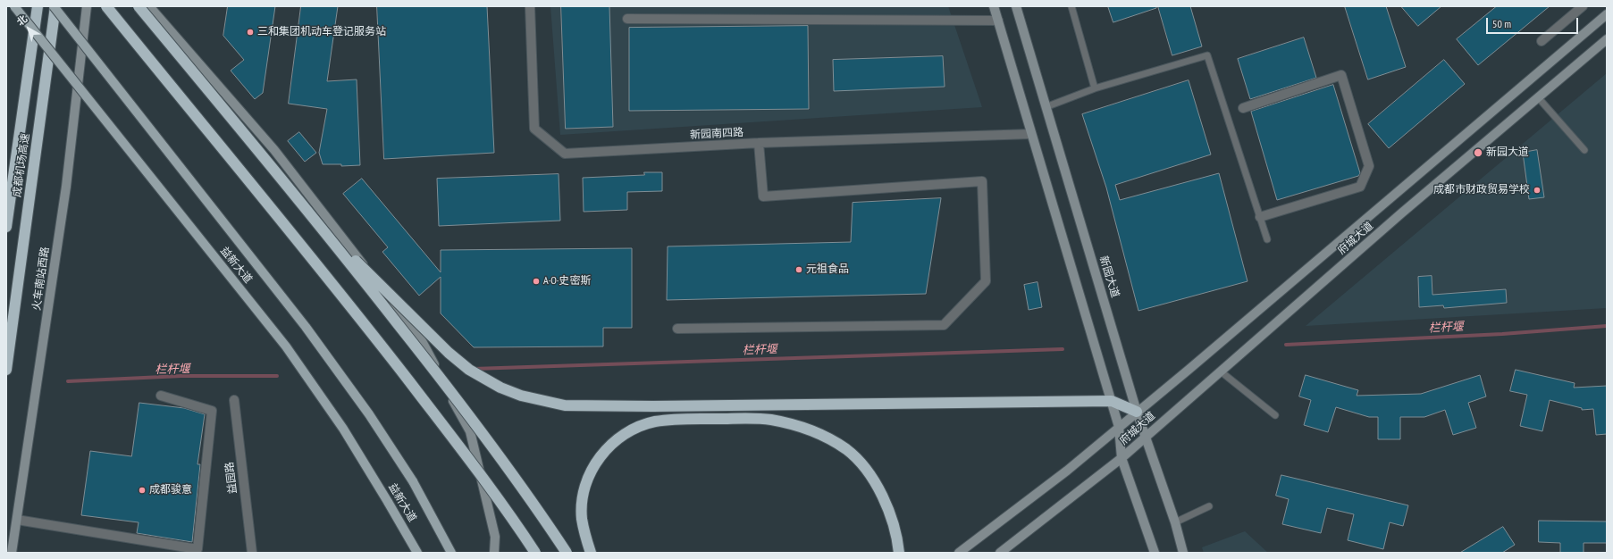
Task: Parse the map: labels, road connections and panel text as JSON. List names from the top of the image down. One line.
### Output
{"streets":{"highway":["成都机场高速"],"main road":["府城大道","益新大道","新园大道","火车南站西路"],"street":["新园南四路","益园路"]},"crossings":[["成都机场高速","益新大道"],["府城大道","新园大道"]],"water":["栏杆堰"],"places":["三和集团机动车登记服务站","新园大道","成都市财政贸易学校","元祖食品","A·O·史密斯","成都骏意"],"scale_bar":"50 m","north":"top left"}
